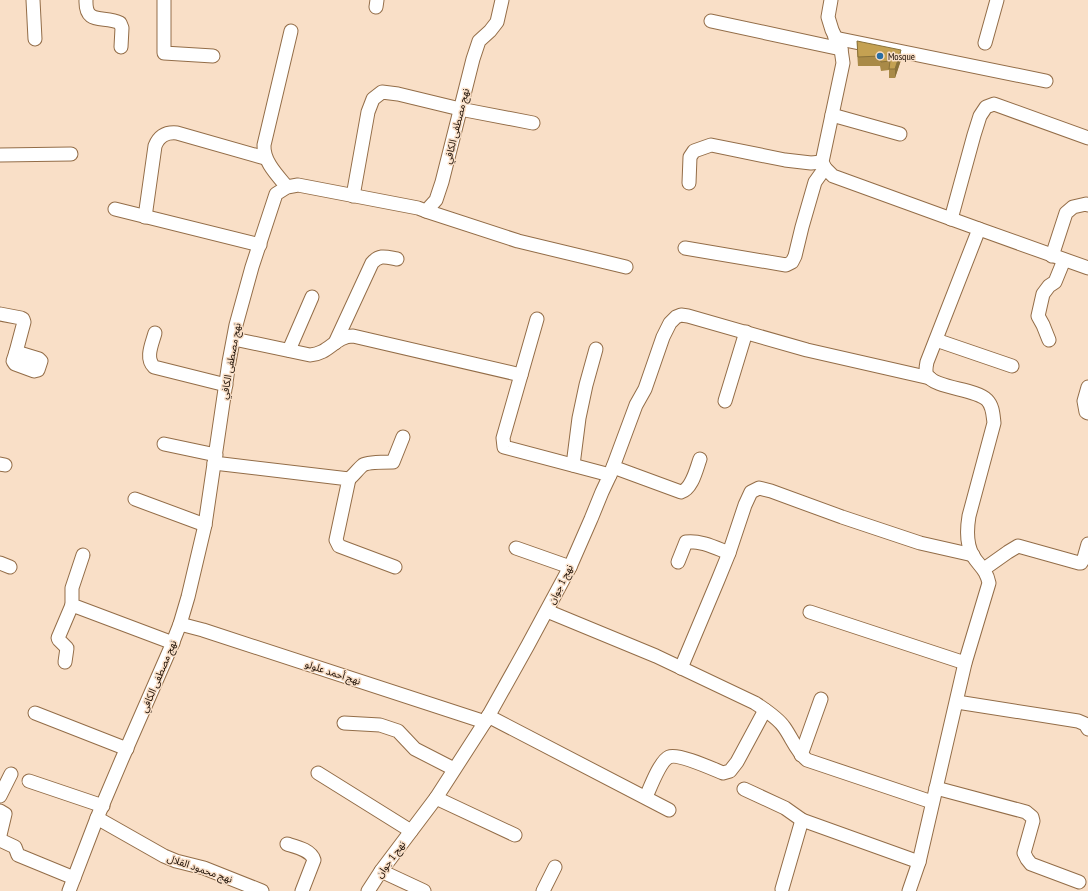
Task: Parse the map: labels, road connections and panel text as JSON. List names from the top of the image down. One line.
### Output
{"streets":{"street":["نهج مصطفى الكافي","نهج 1 جوان","نهج أحمد علولو","نهج محمود القلال"]},"crossings":[["نهج مصطفى الكافي","نهج أحمد علولو"],["نهج مصطفى الكافي","نهج محمود القلال"],["نهج 1 جوان","نهج أحمد علولو"]],"places":["Mosque"]}
